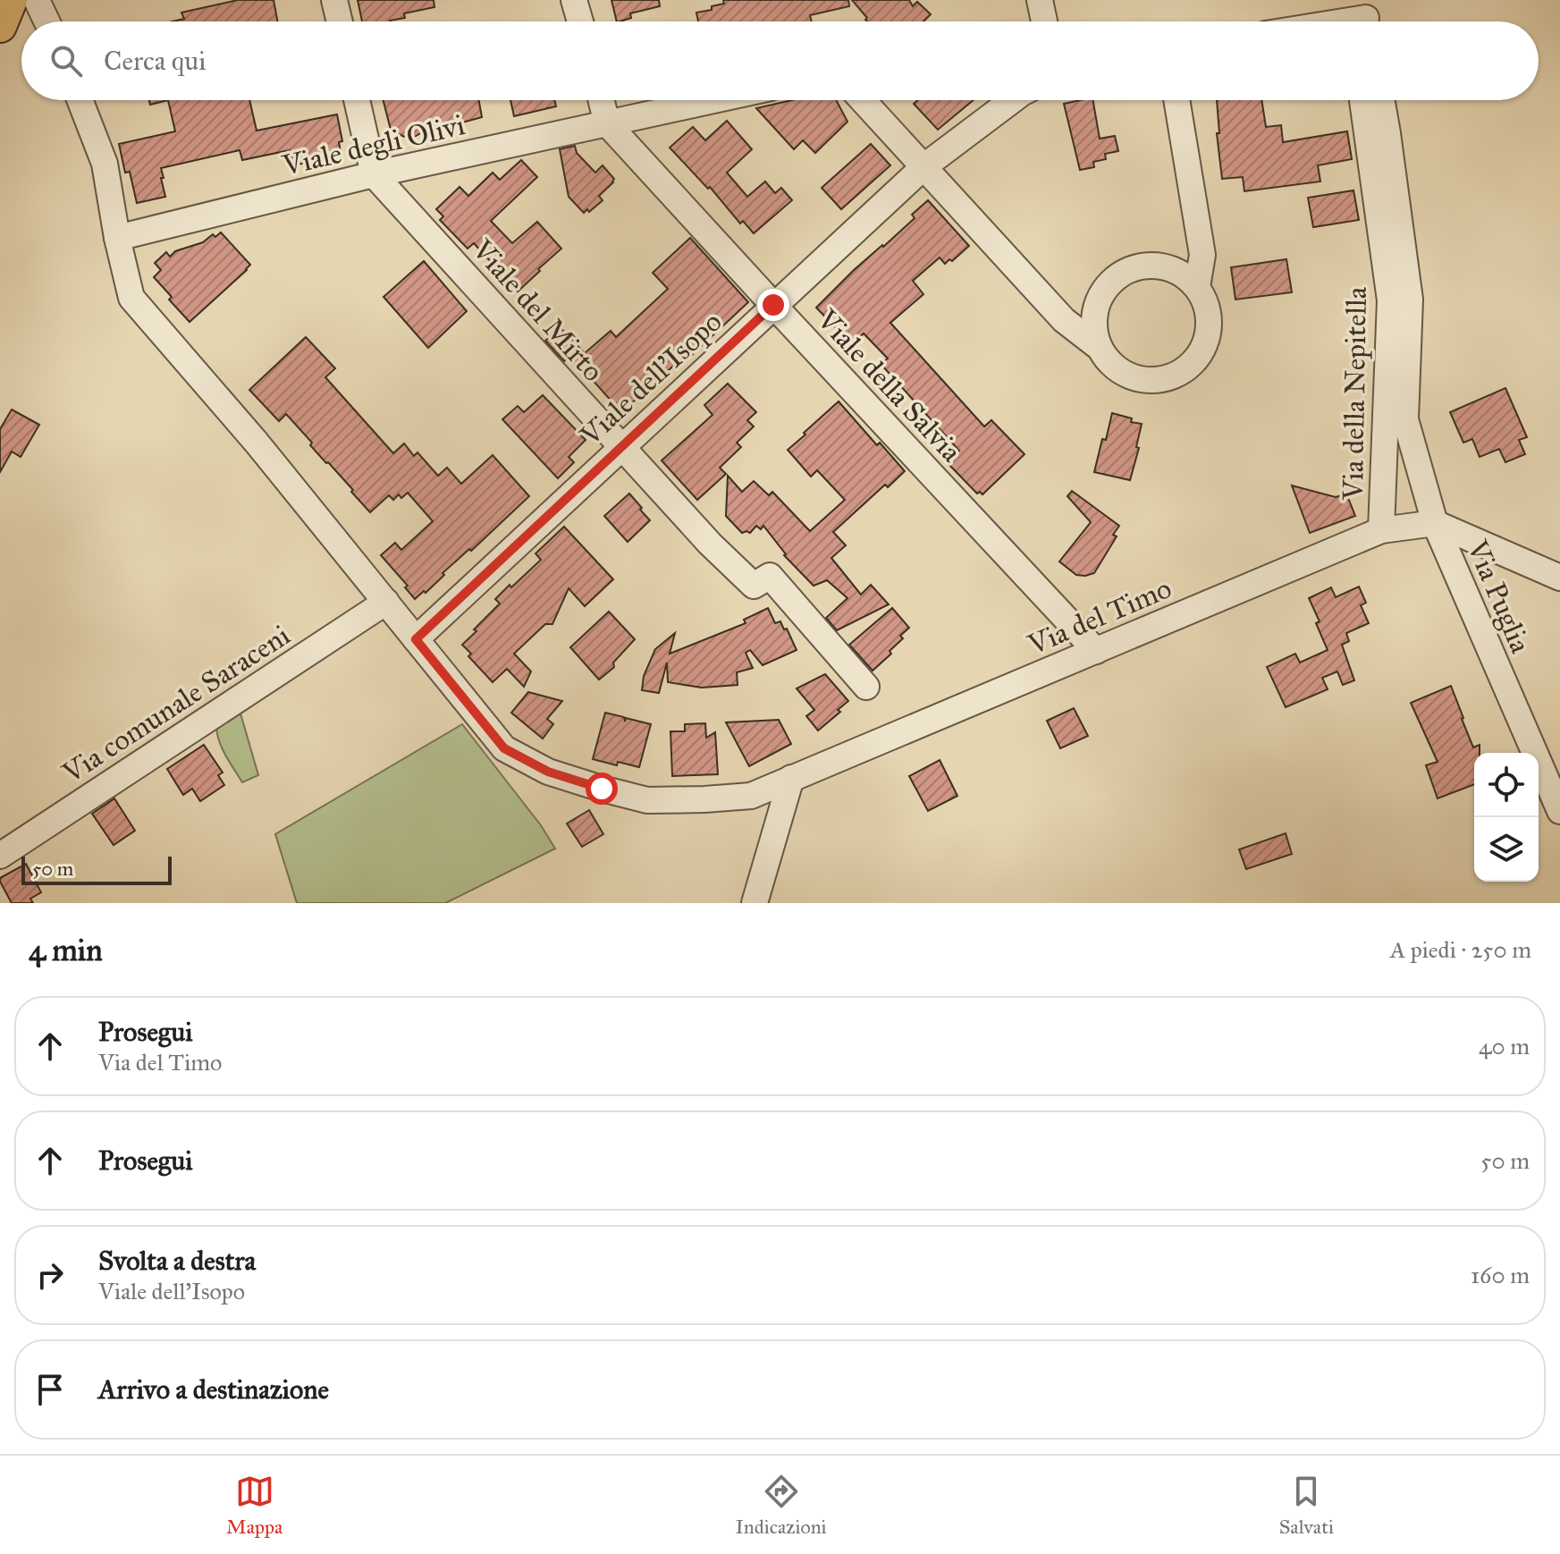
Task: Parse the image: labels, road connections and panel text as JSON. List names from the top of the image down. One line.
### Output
{"streets":{"street":["Viale degli Olivi","Viale del Mirto","Viale dell'Isopo","Viale della Salvia","Via della Nepitella","Via Puglia","Via del Timo","Via comunale Saraceni"]},"crossings":[["Viale degli Olivi","Viale del Mirto"],["Viale degli Olivi","Viale della Salvia"],["Viale del Mirto","Viale dell'Isopo"],["Viale dell'Isopo","Viale della Salvia"],["Viale dell'Isopo","Via del Timo"],["Viale della Salvia","Via del Timo"],["Via della Nepitella","Via Puglia"],["Via della Nepitella","Via del Timo"],["Via Puglia","Via del Timo"]],"scale_bar":"50 m","page":{"search":"Cerca qui","scale":"50 m","heading":["4 min","A piedi · 250 m"],"list":[["Prosegui","Via del Timo","40 m"],["Prosegui","50 m"],["Svolta a destra","Viale dell'Isopo","160 m"],"Arrivo a destinazione"],"nav":["Mappa","Indicazioni","Salvati"]}}
